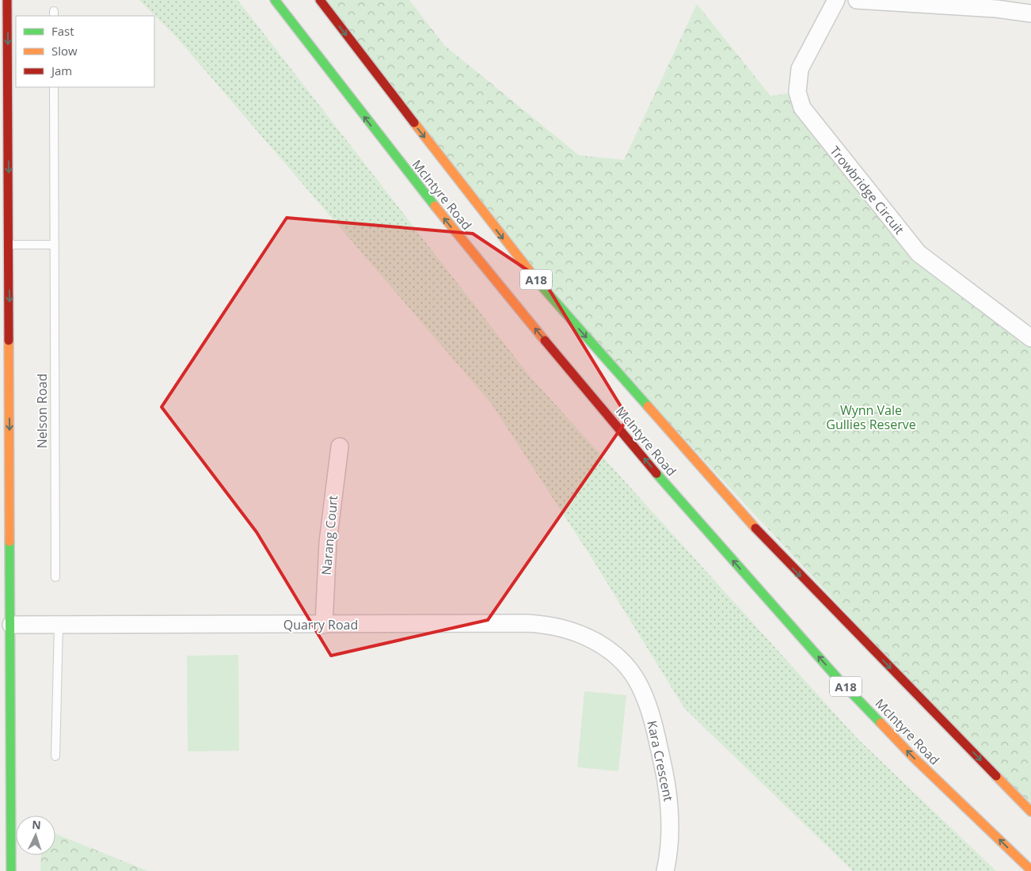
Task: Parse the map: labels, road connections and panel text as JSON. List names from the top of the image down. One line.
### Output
{"streets":{"main road":["McIntyre Road","A18"],"street":["Trowbridge Circuit","Narang Court","Quarry Road","Kara Crescent"],"lane":["Nelson Road"]},"crossings":[["Narang Court","Quarry Road"],["Quarry Road","Kara Crescent"]],"parks":["Wynn Vale Gullies Reserve"],"legend":["Fast","Slow","Jam"],"north":"top"}
